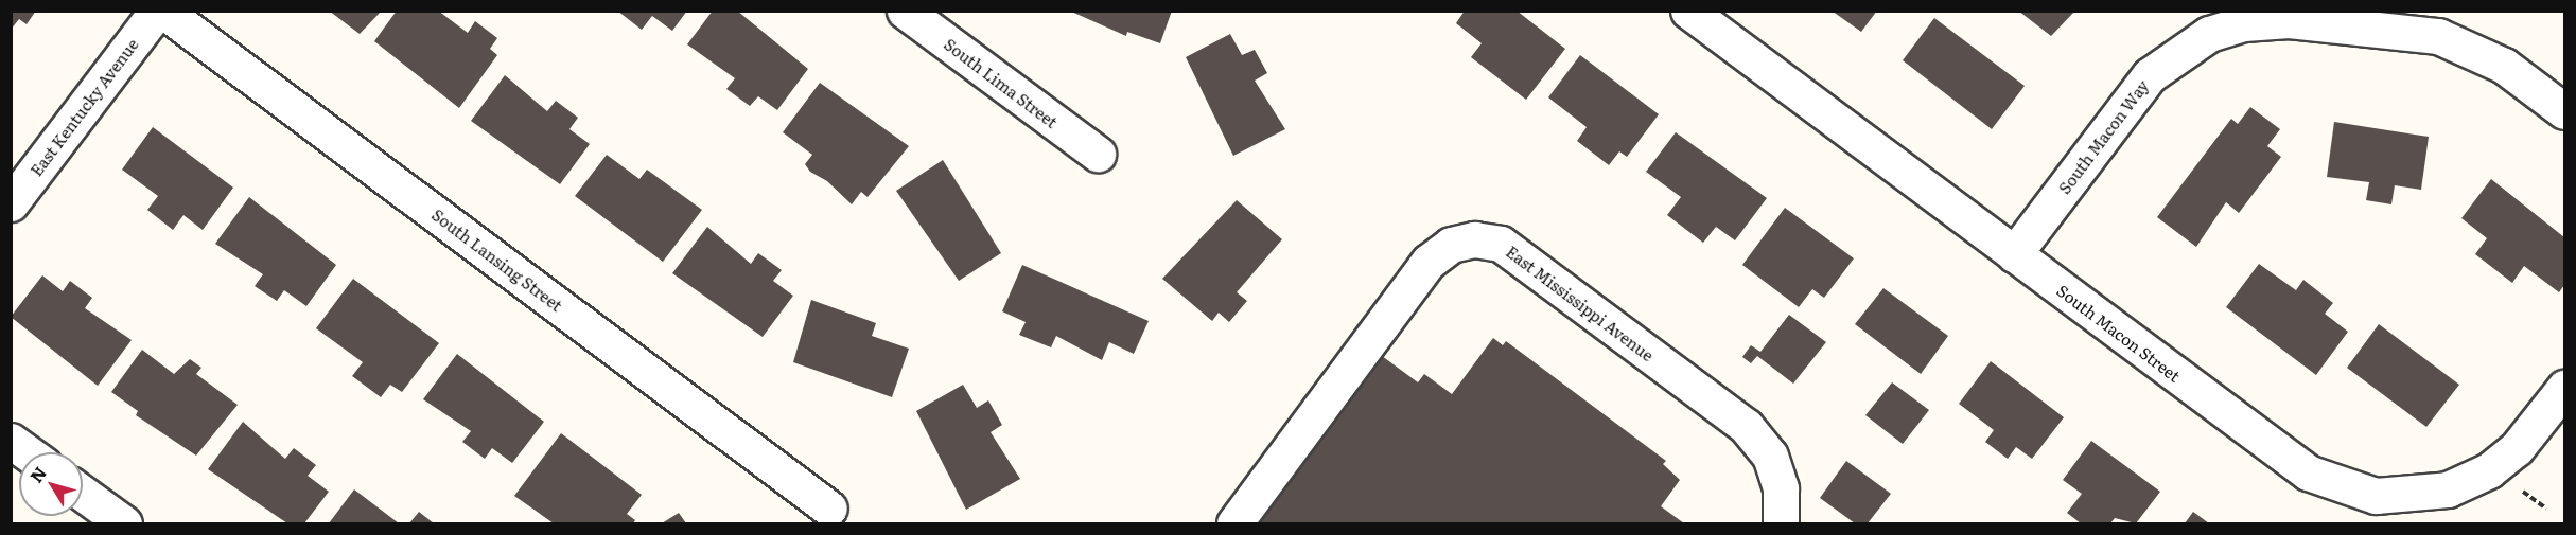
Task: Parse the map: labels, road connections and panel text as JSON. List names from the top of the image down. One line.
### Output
{"streets":{"street":["South Lima Street","East Kentucky Avenue","South Macon Way","South Lansing Street","East Mississippi Avenue","South Macon Street"]},"crossings":[["South Macon Way","South Macon Street"]],"north":"top left"}
